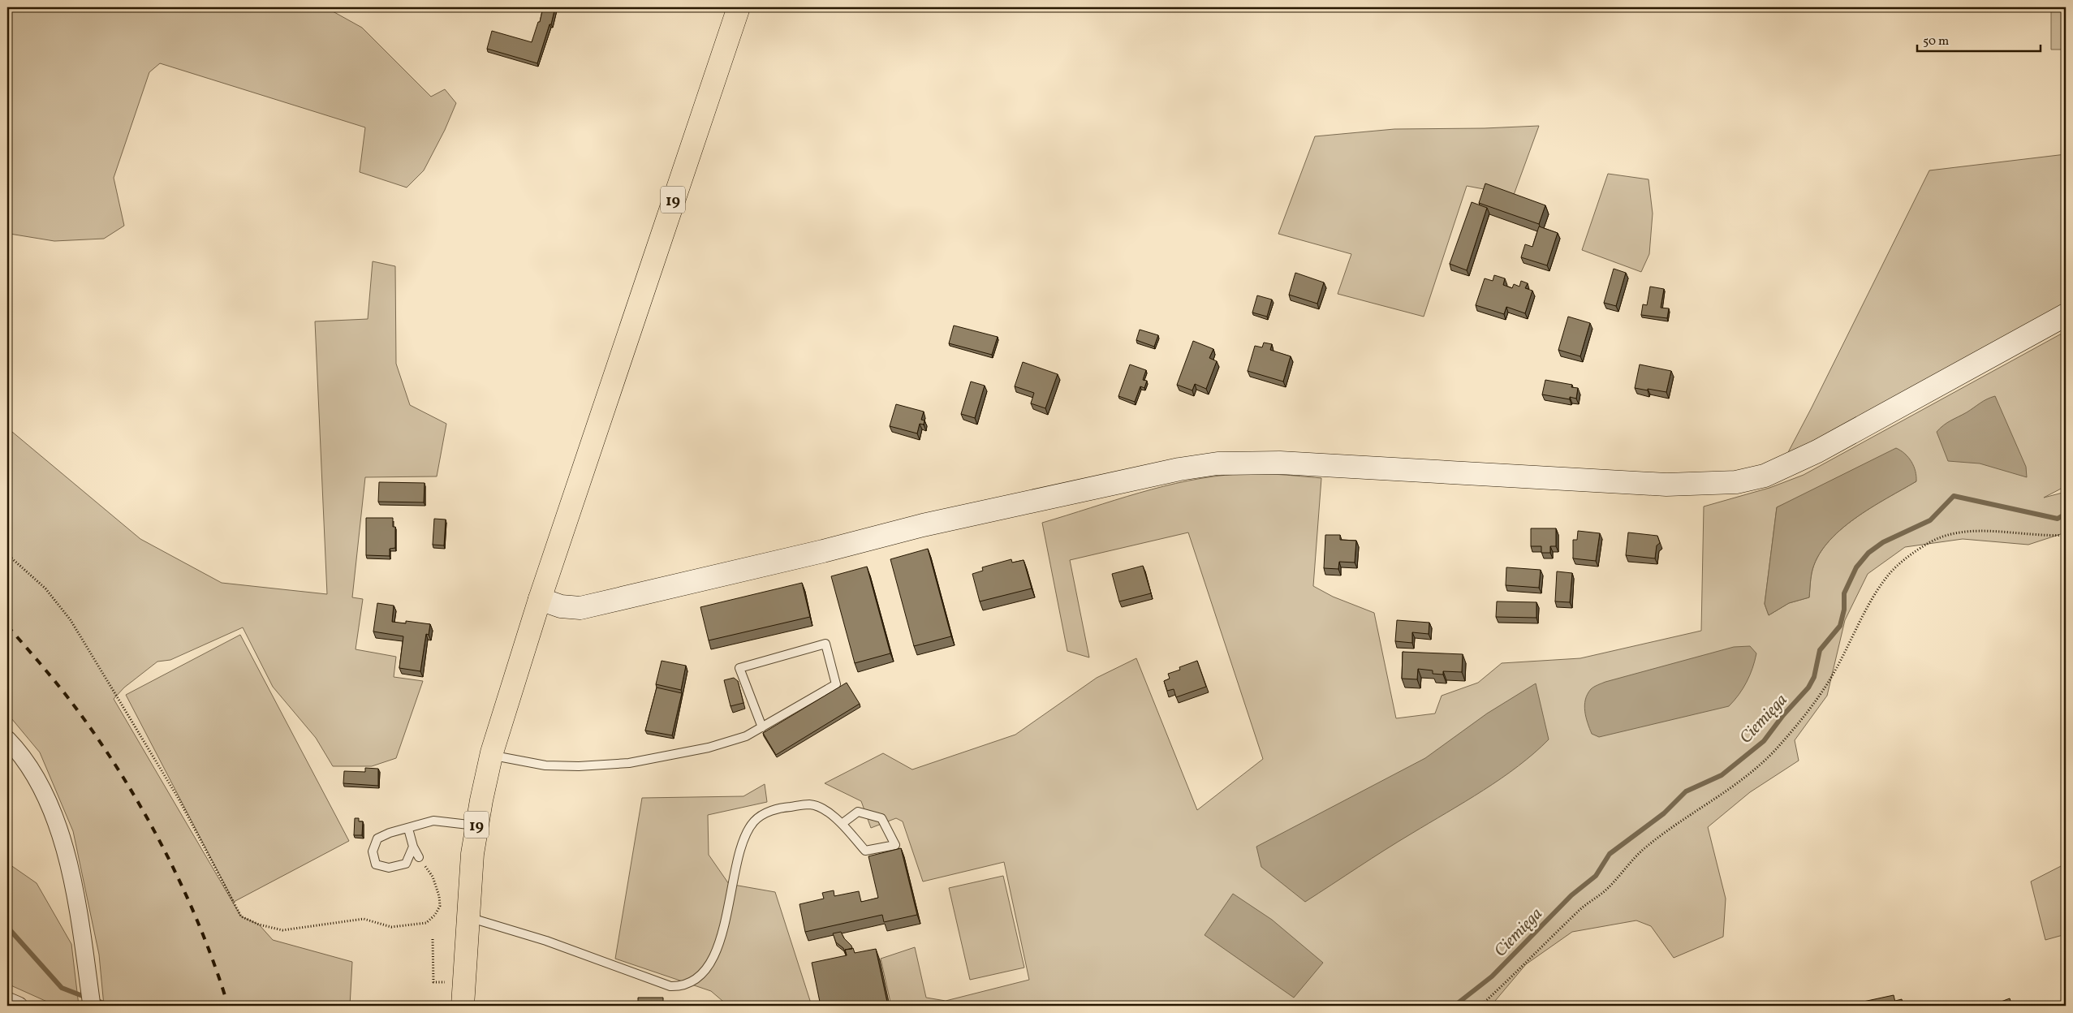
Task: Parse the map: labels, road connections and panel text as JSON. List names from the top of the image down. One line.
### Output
{"streets":{"highway":["19"]},"water":["Ciemięga"],"scale_bar":"50 m"}
